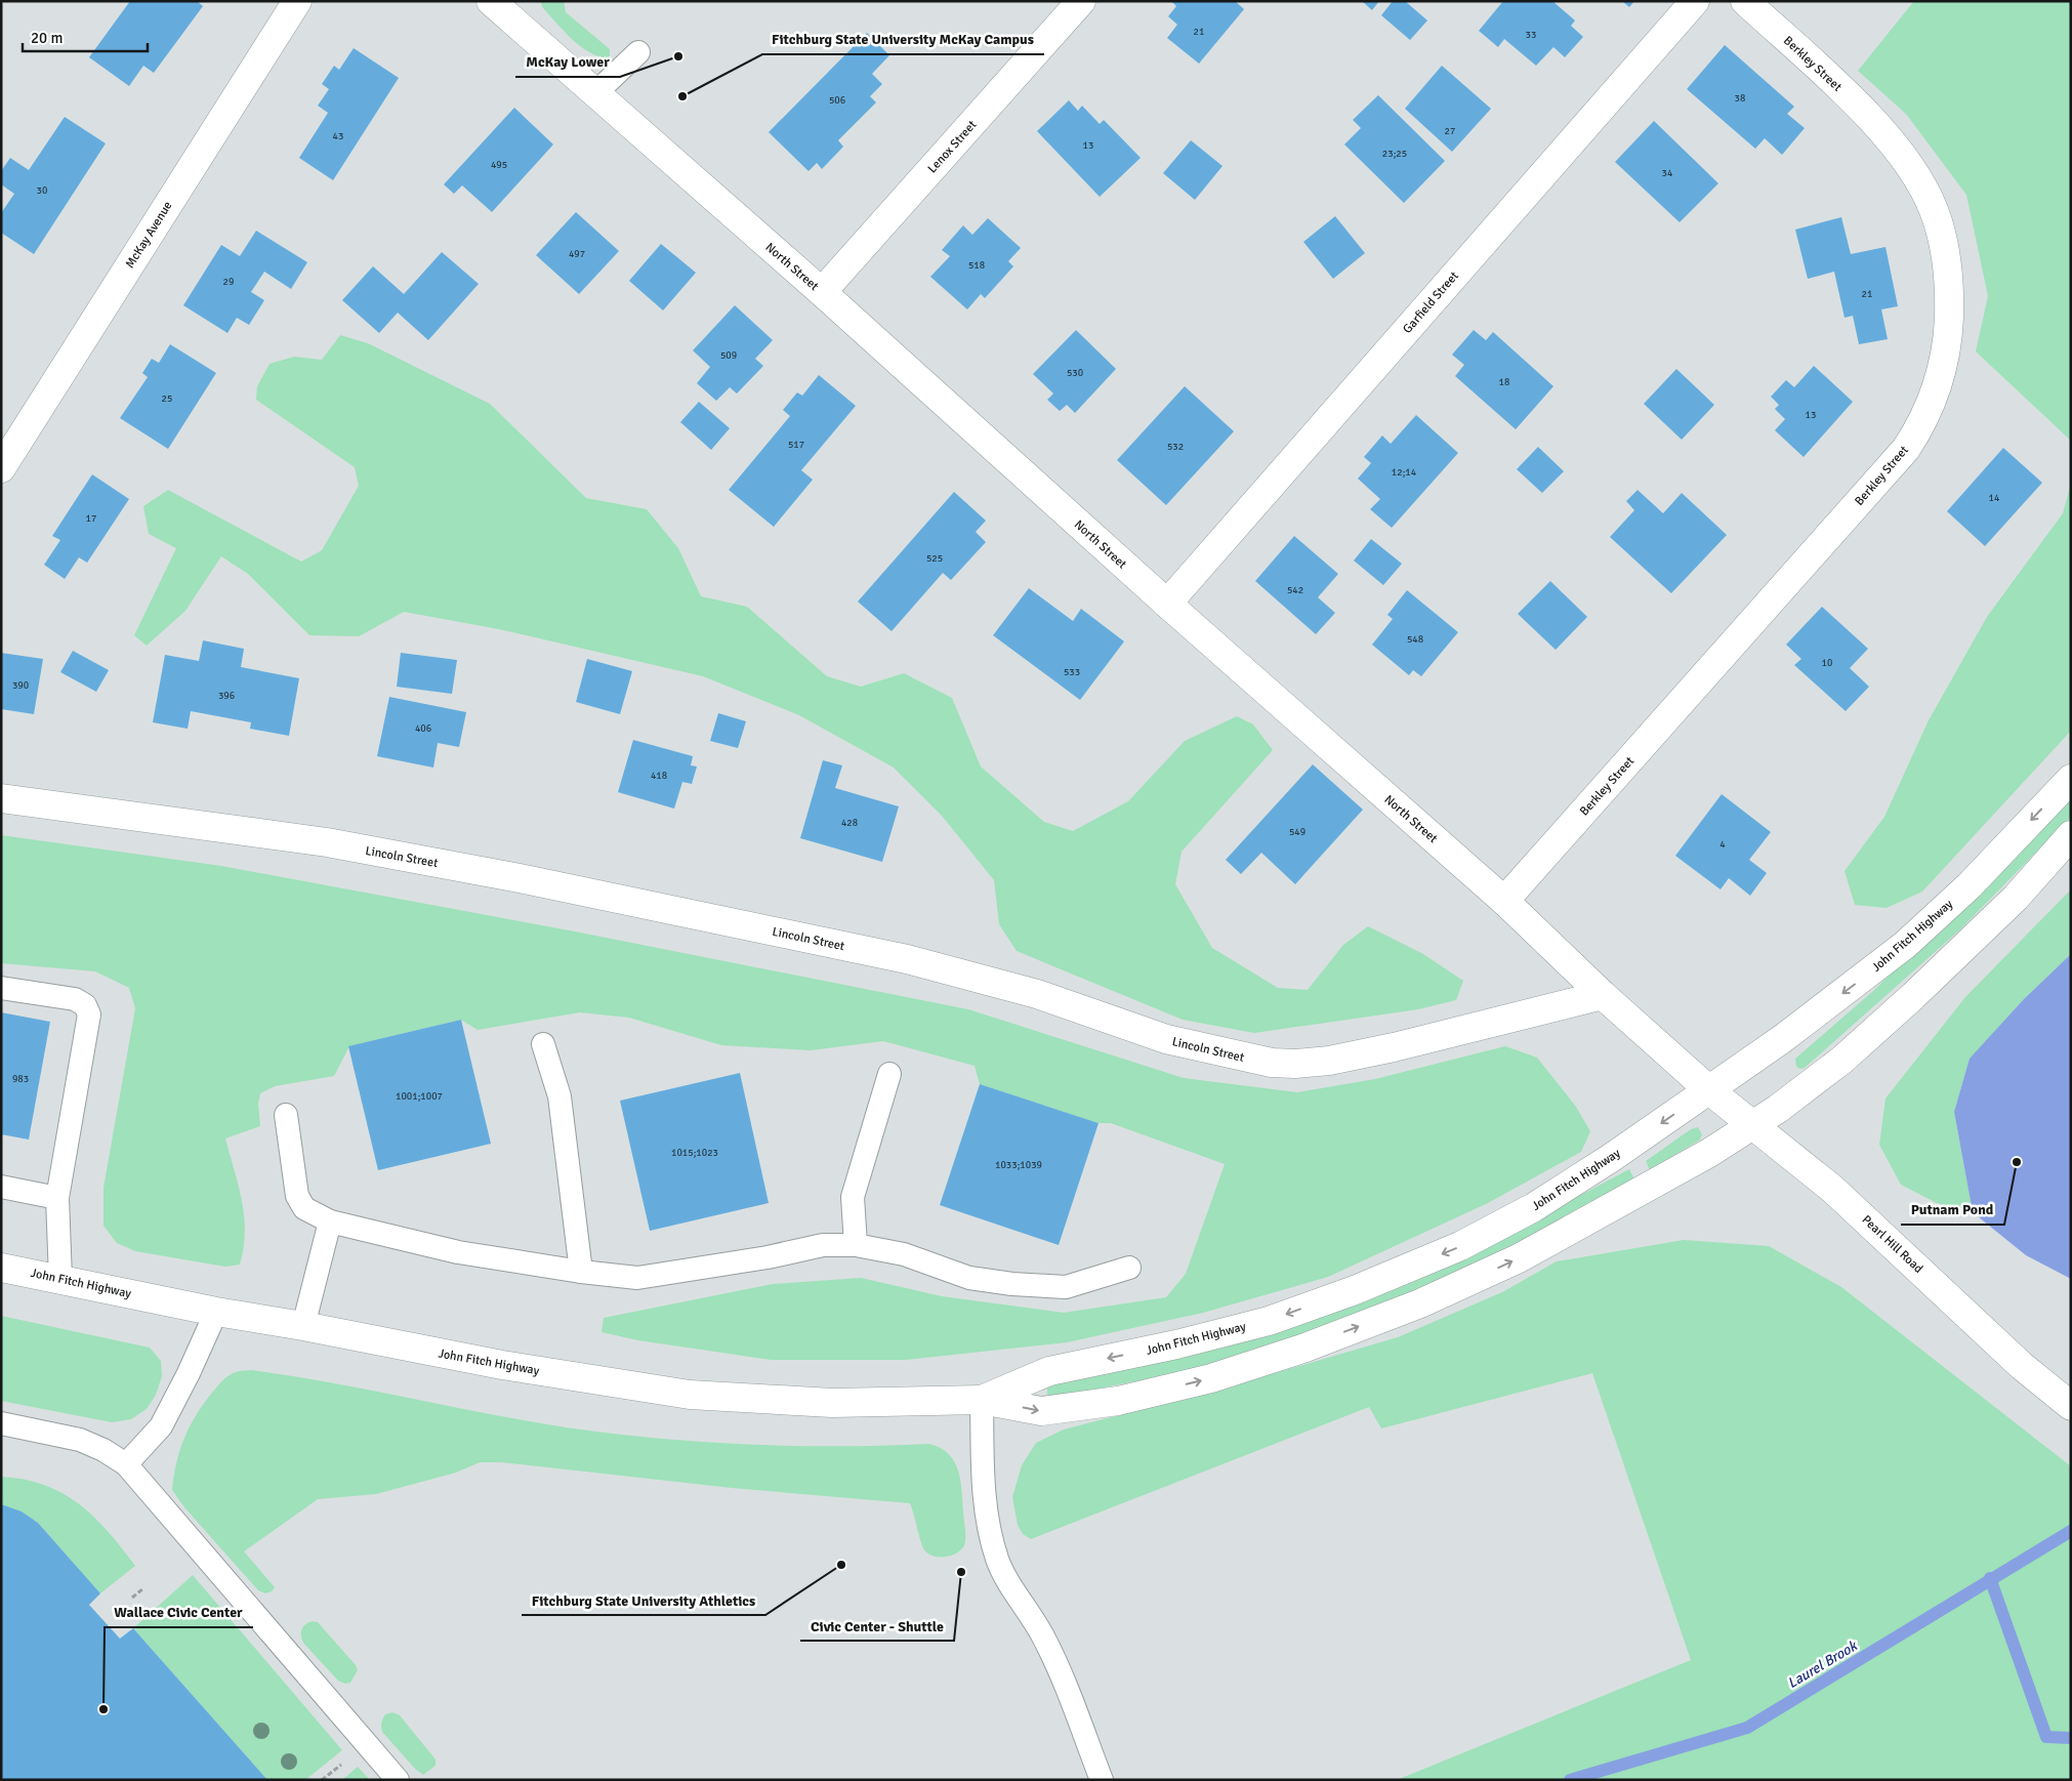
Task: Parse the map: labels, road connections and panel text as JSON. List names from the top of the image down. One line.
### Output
{"streets":{"street":["Berkley Street","Lenox Street","McKay Avenue","North Street","Garfield Street","Lincoln Street","John Fitch Highway","Pearl Hill Road"]},"crossings":[["Berkley Street","North Street"],["Lenox Street","North Street"],["North Street","Garfield Street"],["North Street","Lincoln Street"],["North Street","John Fitch Highway"],["North Street","Pearl Hill Road"],["John Fitch Highway","Pearl Hill Road"]],"water":["Laurel Brook"],"places":["McKay Lower","Fitchburg State University McKay Campus","Putnam Pond","Fitchburg State University Athletics","Civic Center - Shuttle","Wallace Civic Center"],"house_numbers":["21","33","38","506","27","43","13","23;25","495","34","30","497","518","29","21","509","530","18","25","13","517","532","12;14","14","17","525","542","548","10","533","390","396","406","418","428","549","4","983","1001;1007","1015;1023","1033;1039"],"scale_bar":"20 m"}
